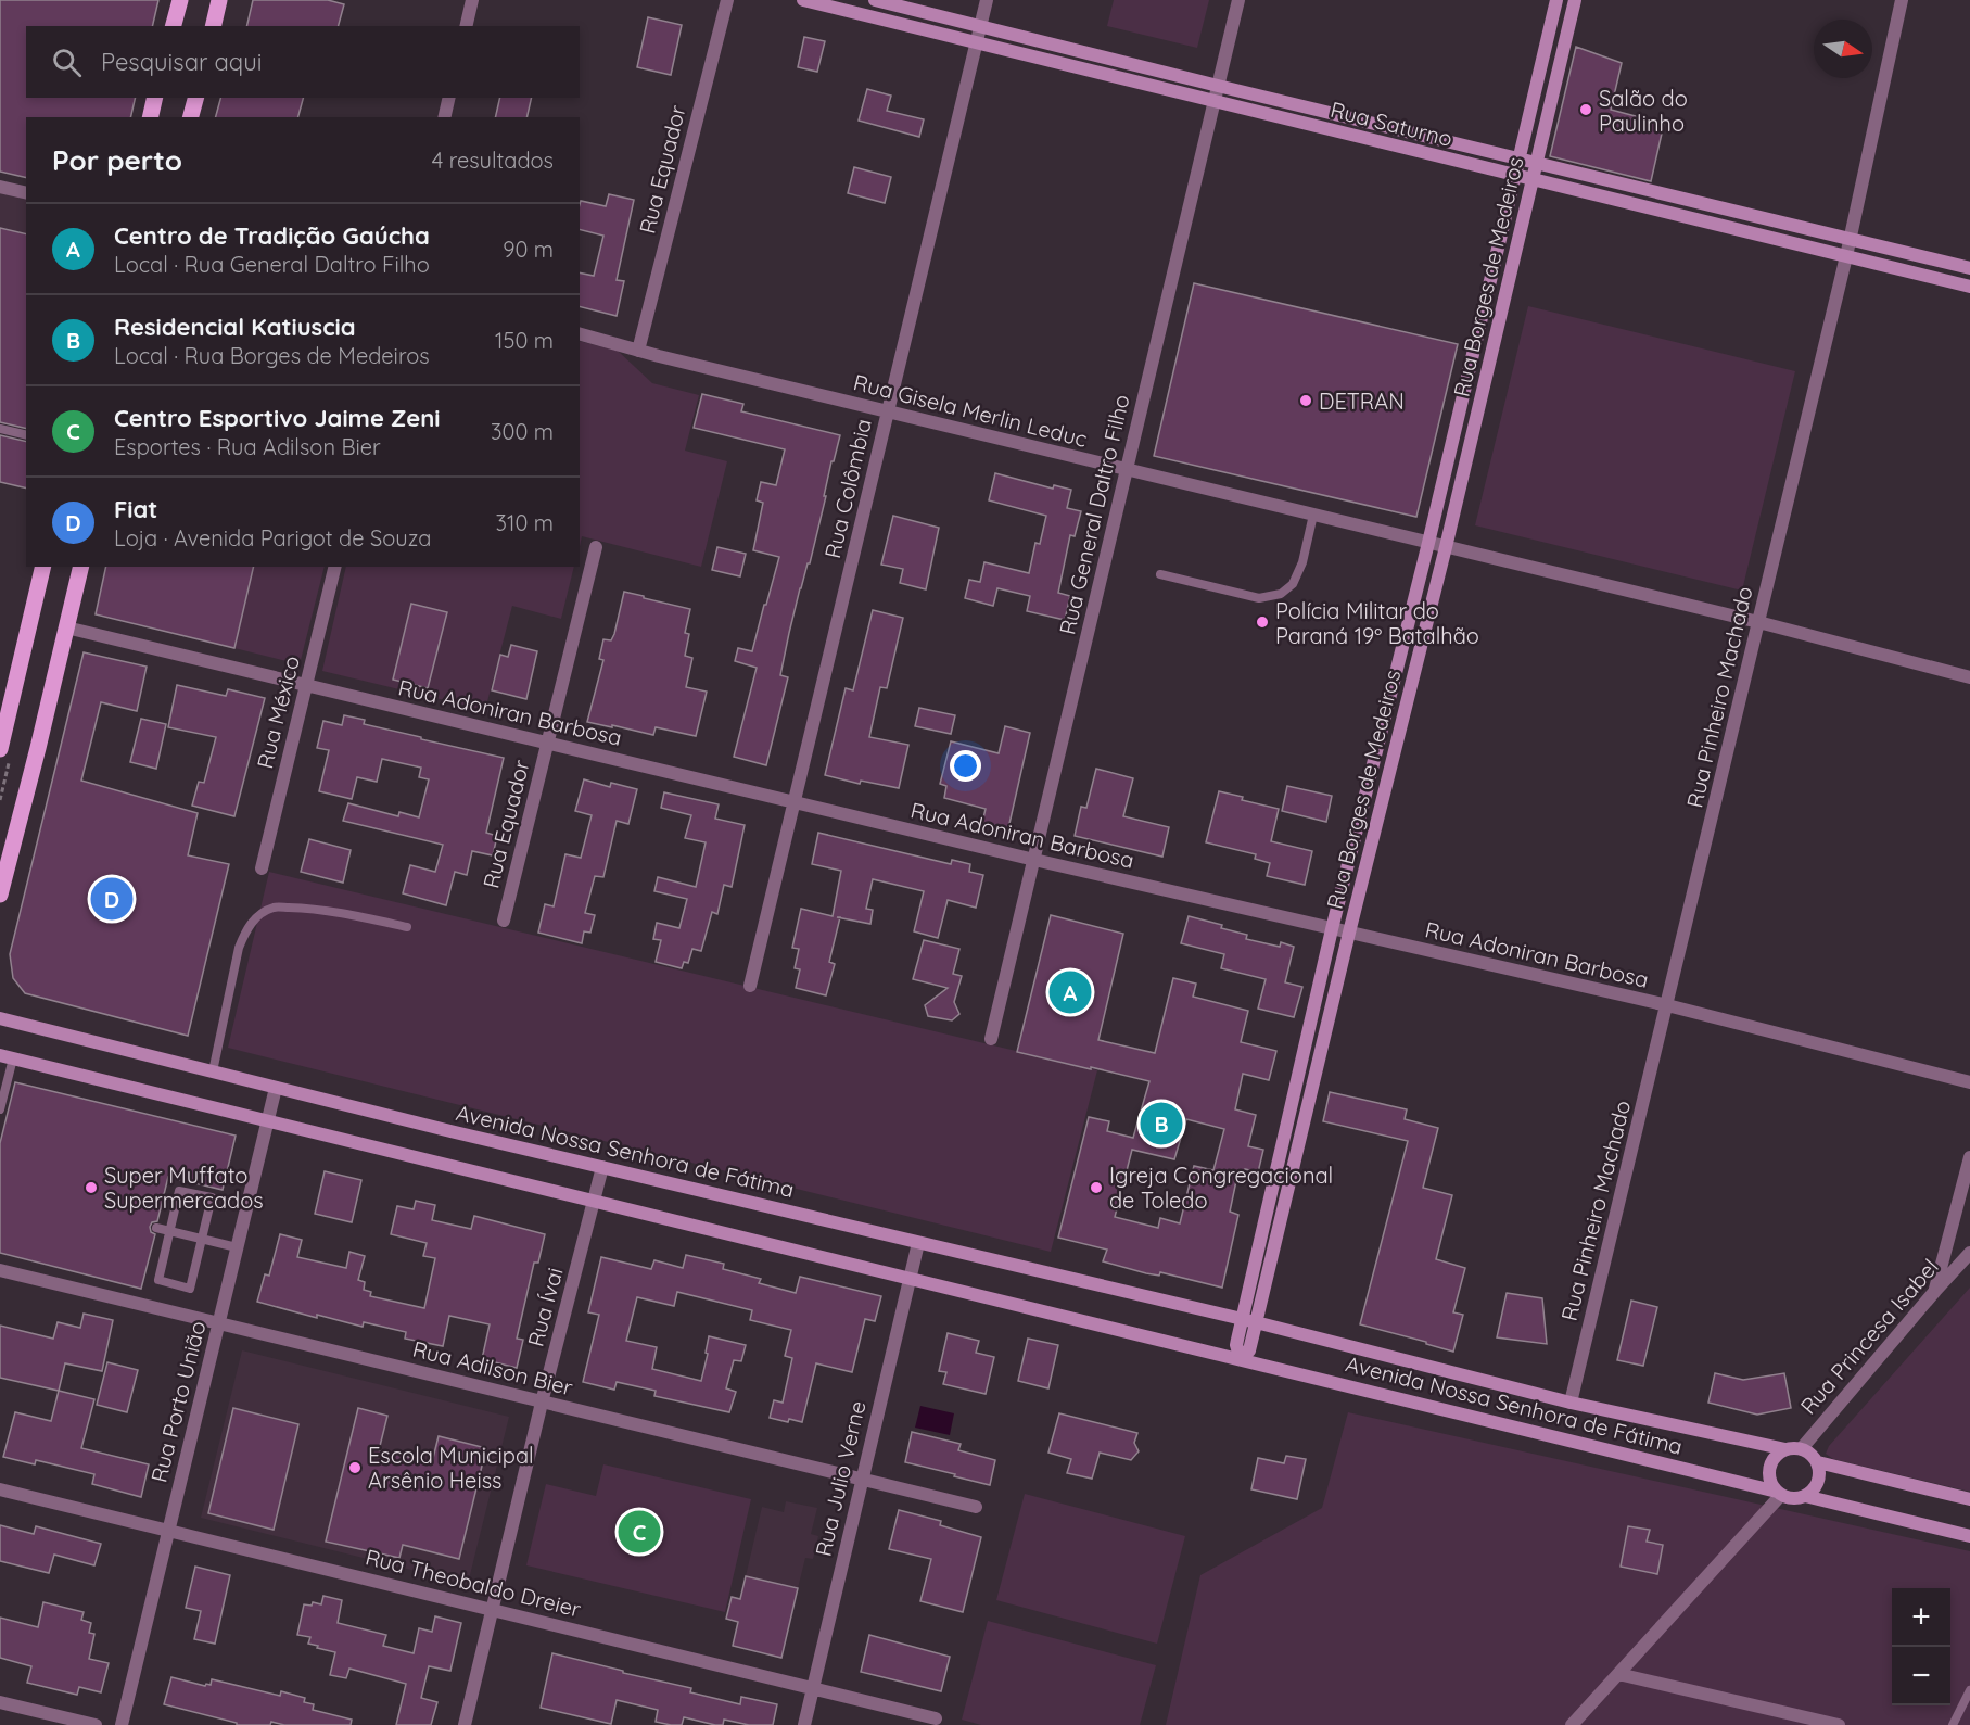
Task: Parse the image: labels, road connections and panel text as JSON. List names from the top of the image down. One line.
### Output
{"streets":{"street":["Rua Saturno","Rua Equador","Rua Borges de Medeiros","Rua Gisela Merlin Leduc","Rua Colômbia","Rua General Daltro Filho","Rua Pinheiro Machado","Rua México","Rua Adoniran Barbosa","Avenida Nossa Senhora de Fátima","Rua Ívai","Rua Princesa Isabel","Rua Adilson Bier","Rua Porto União","Rua Julio Verne","Rua Theobaldo Dreier"]},"crossings":[["Rua Saturno","Rua Borges de Medeiros"],["Rua Saturno","Rua Colômbia"],["Rua Saturno","Rua General Daltro Filho"],["Rua Saturno","Rua Pinheiro Machado"],["Rua Equador","Rua Gisela Merlin Leduc"],["Rua Equador","Rua Adoniran Barbosa"],["Rua Borges de Medeiros","Rua Gisela Merlin Leduc"],["Rua Borges de Medeiros","Rua Adoniran Barbosa"],["Rua Borges de Medeiros","Avenida Nossa Senhora de Fátima"],["Rua Gisela Merlin Leduc","Rua Colômbia"],["Rua Gisela Merlin Leduc","Rua General Daltro Filho"],["Rua Gisela Merlin Leduc","Rua Pinheiro Machado"],["Rua Colômbia","Rua Adoniran Barbosa"],["Rua General Daltro Filho","Rua Adoniran Barbosa"],["Rua Pinheiro Machado","Rua Adoniran Barbosa"],["Rua Pinheiro Machado","Avenida Nossa Senhora de Fátima"],["Rua México","Rua Adoniran Barbosa"],["Avenida Nossa Senhora de Fátima","Rua Ívai"],["Avenida Nossa Senhora de Fátima","Rua Princesa Isabel"],["Avenida Nossa Senhora de Fátima","Rua Porto União"],["Avenida Nossa Senhora de Fátima","Rua Julio Verne"],["Rua Ívai","Rua Adilson Bier"],["Rua Ívai","Rua Theobaldo Dreier"],["Rua Adilson Bier","Rua Porto União"],["Rua Adilson Bier","Rua Julio Verne"],["Rua Porto União","Rua Theobaldo Dreier"],["Rua Julio Verne","Rua Theobaldo Dreier"]],"places":["Salão do Paulinho","DETRAN","Polícia Militar do Paraná 19º Batalhão","Super Muffato Supermercados","Igreja Congregacional de Toledo","Escola Municipal Arsênio Heiss"],"north":"right","page":{"search":"Pesquisar aqui","heading":["Por perto","4 resultados"],"list":[{"mark":"A","name":"Centro de Tradição Gaúcha","note":"Local · Rua General Daltro Filho","value":"90 m"},{"mark":"B","name":"Residencial Katiuscia","note":"Local · Rua Borges de Medeiros","value":"150 m"},{"mark":"C","name":"Centro Esportivo Jaime Zeni","note":"Esportes · Rua Adilson Bier","value":"300 m"},{"mark":"D","name":"Fiat","note":"Loja · Avenida Parigot de Souza","value":"310 m"}],"pins":["D","A","B","C"],"map_buttons":["+","−"]}}
